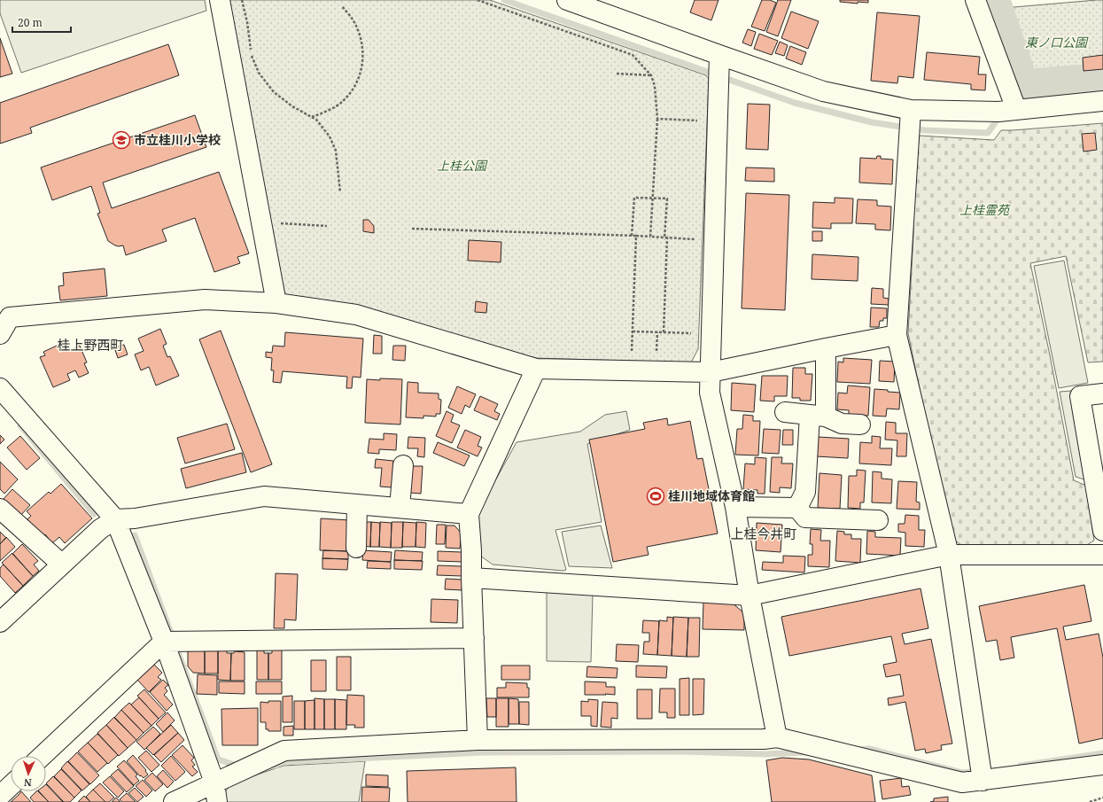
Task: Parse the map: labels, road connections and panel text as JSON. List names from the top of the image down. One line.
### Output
{"districts":["桂上野西町","上桂今井町"],"parks":["東ノ口公園","上桂公園","上桂霊苑"],"places":{"school or university":["市立桂川小学校"],"sports":["桂川地域体育館"]},"scale_bar":"20 m","north":"bottom"}
